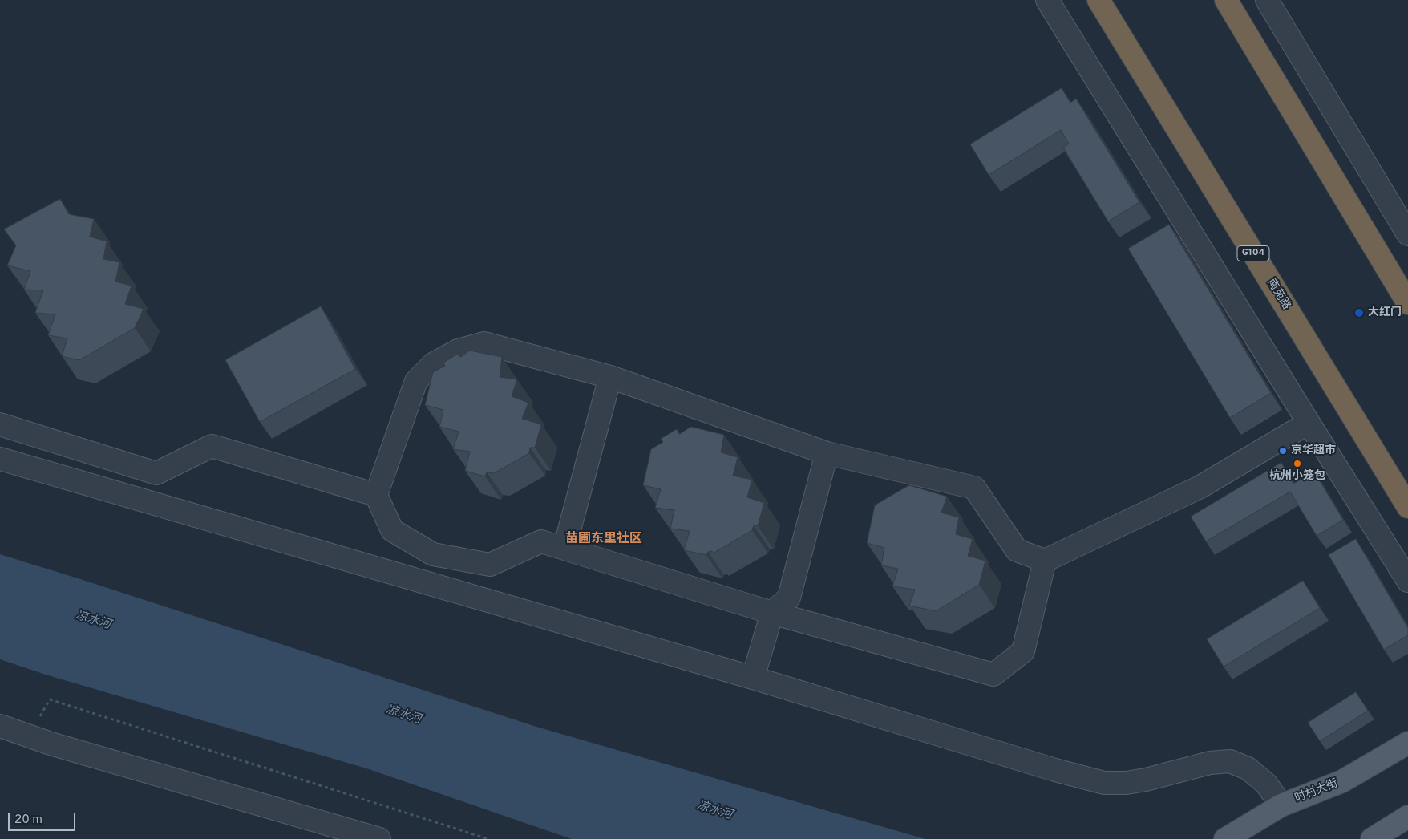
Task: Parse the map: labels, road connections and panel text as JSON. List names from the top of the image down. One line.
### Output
{"streets":{"highway":["G104","南苑路"],"main road":["时村大街"]},"districts":["苗圃东里社区"],"water":["凉水河"],"places":["大红门","京华超市","杭州小笼包"],"scale_bar":"20 m"}
